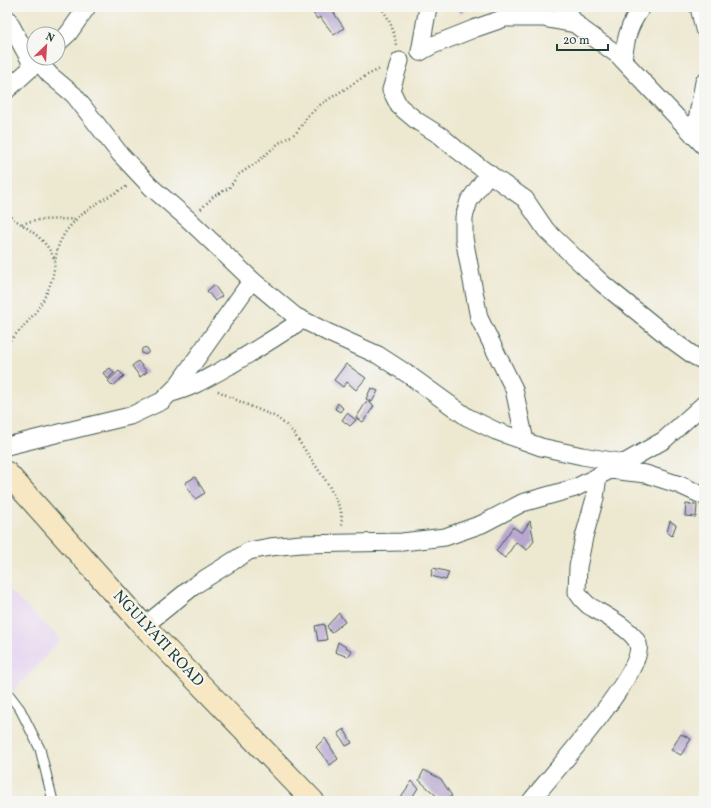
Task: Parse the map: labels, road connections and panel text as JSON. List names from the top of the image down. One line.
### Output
{"streets":{"main road":["NGULYATI ROAD"]},"scale_bar":"20 m","north":"top right"}
